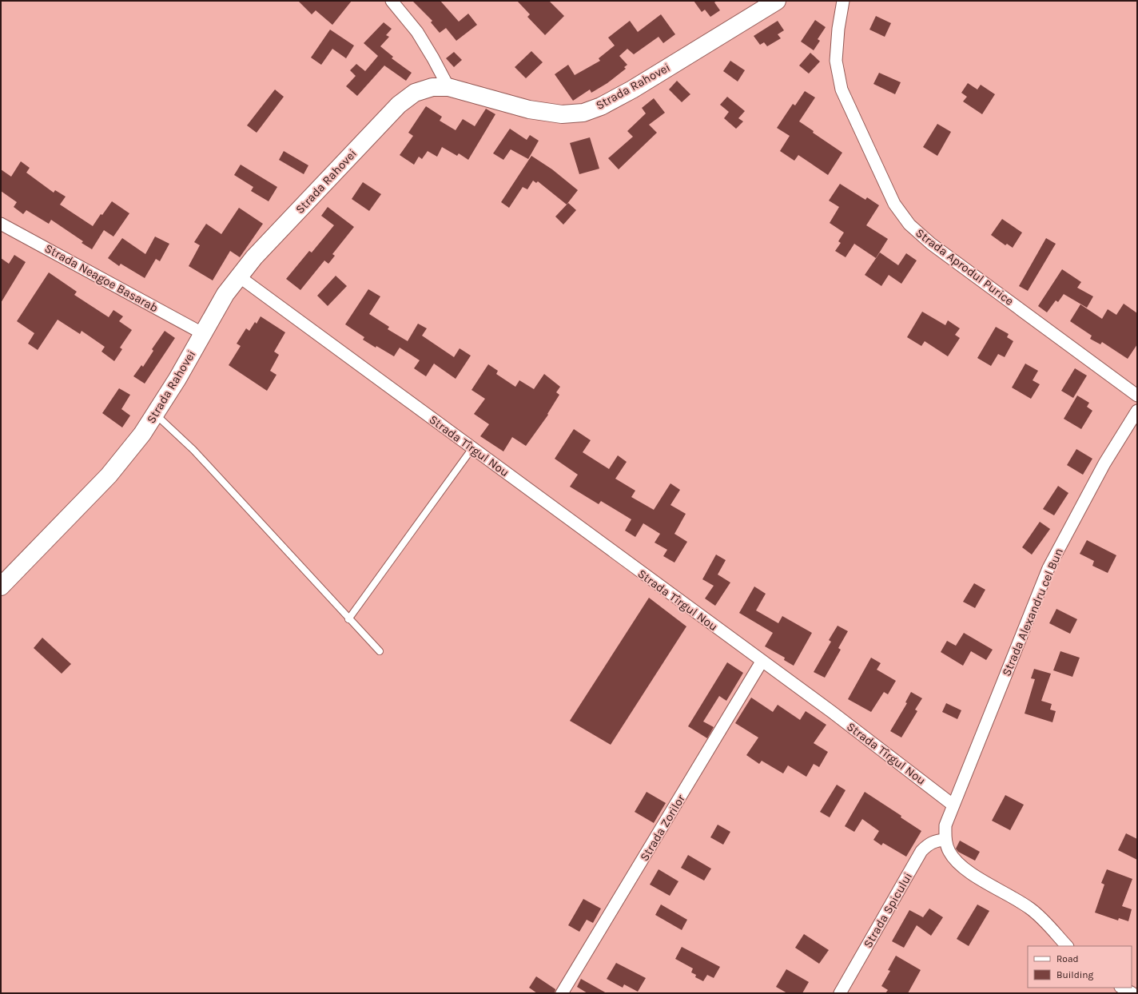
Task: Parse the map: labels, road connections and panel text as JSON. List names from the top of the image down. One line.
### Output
{"streets":{"main road":["Strada Rahovei"],"street":["Strada Aprodul Purice","Strada Neagoe Basarab","Strada Tîrgul Nou","Strada Alexandru cel Bun","Strada Zorilor","Strada Spicului"]},"crossings":[["Strada Rahovei","Strada Neagoe Basarab"],["Strada Rahovei","Strada Tîrgul Nou"],["Strada Tîrgul Nou","Strada Alexandru cel Bun"],["Strada Tîrgul Nou","Strada Zorilor"]],"legend":["Road","Building"]}
